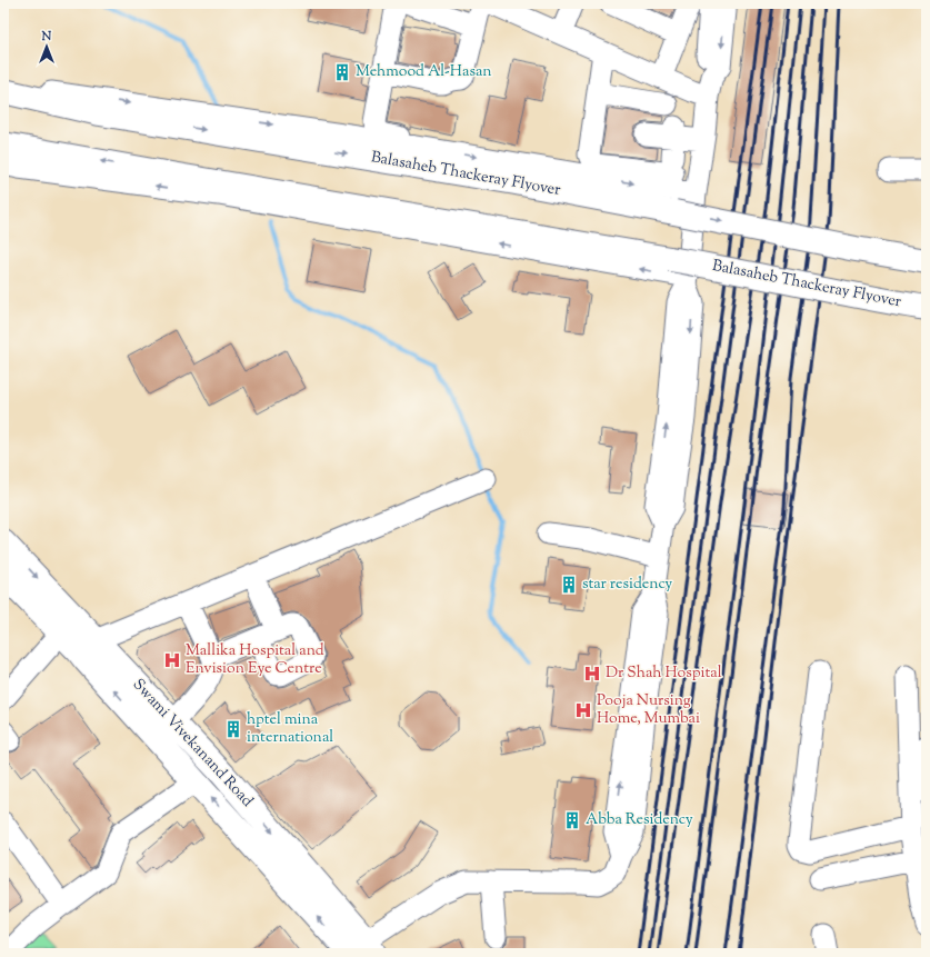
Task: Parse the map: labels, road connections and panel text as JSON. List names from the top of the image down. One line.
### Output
{"streets":{"main road":["Balasaheb Thackeray Flyover","Swami Vivekanand Road"]},"places":{"building":["Mehmood Al-Hasan","star residency","hptel mina international","Abba Residency"],"hospital":["Mallika Hospital and Envision Eye Centre","Dr Shah Hospital","Pooja Nursing Home, Mumbai"]},"north":"top"}
